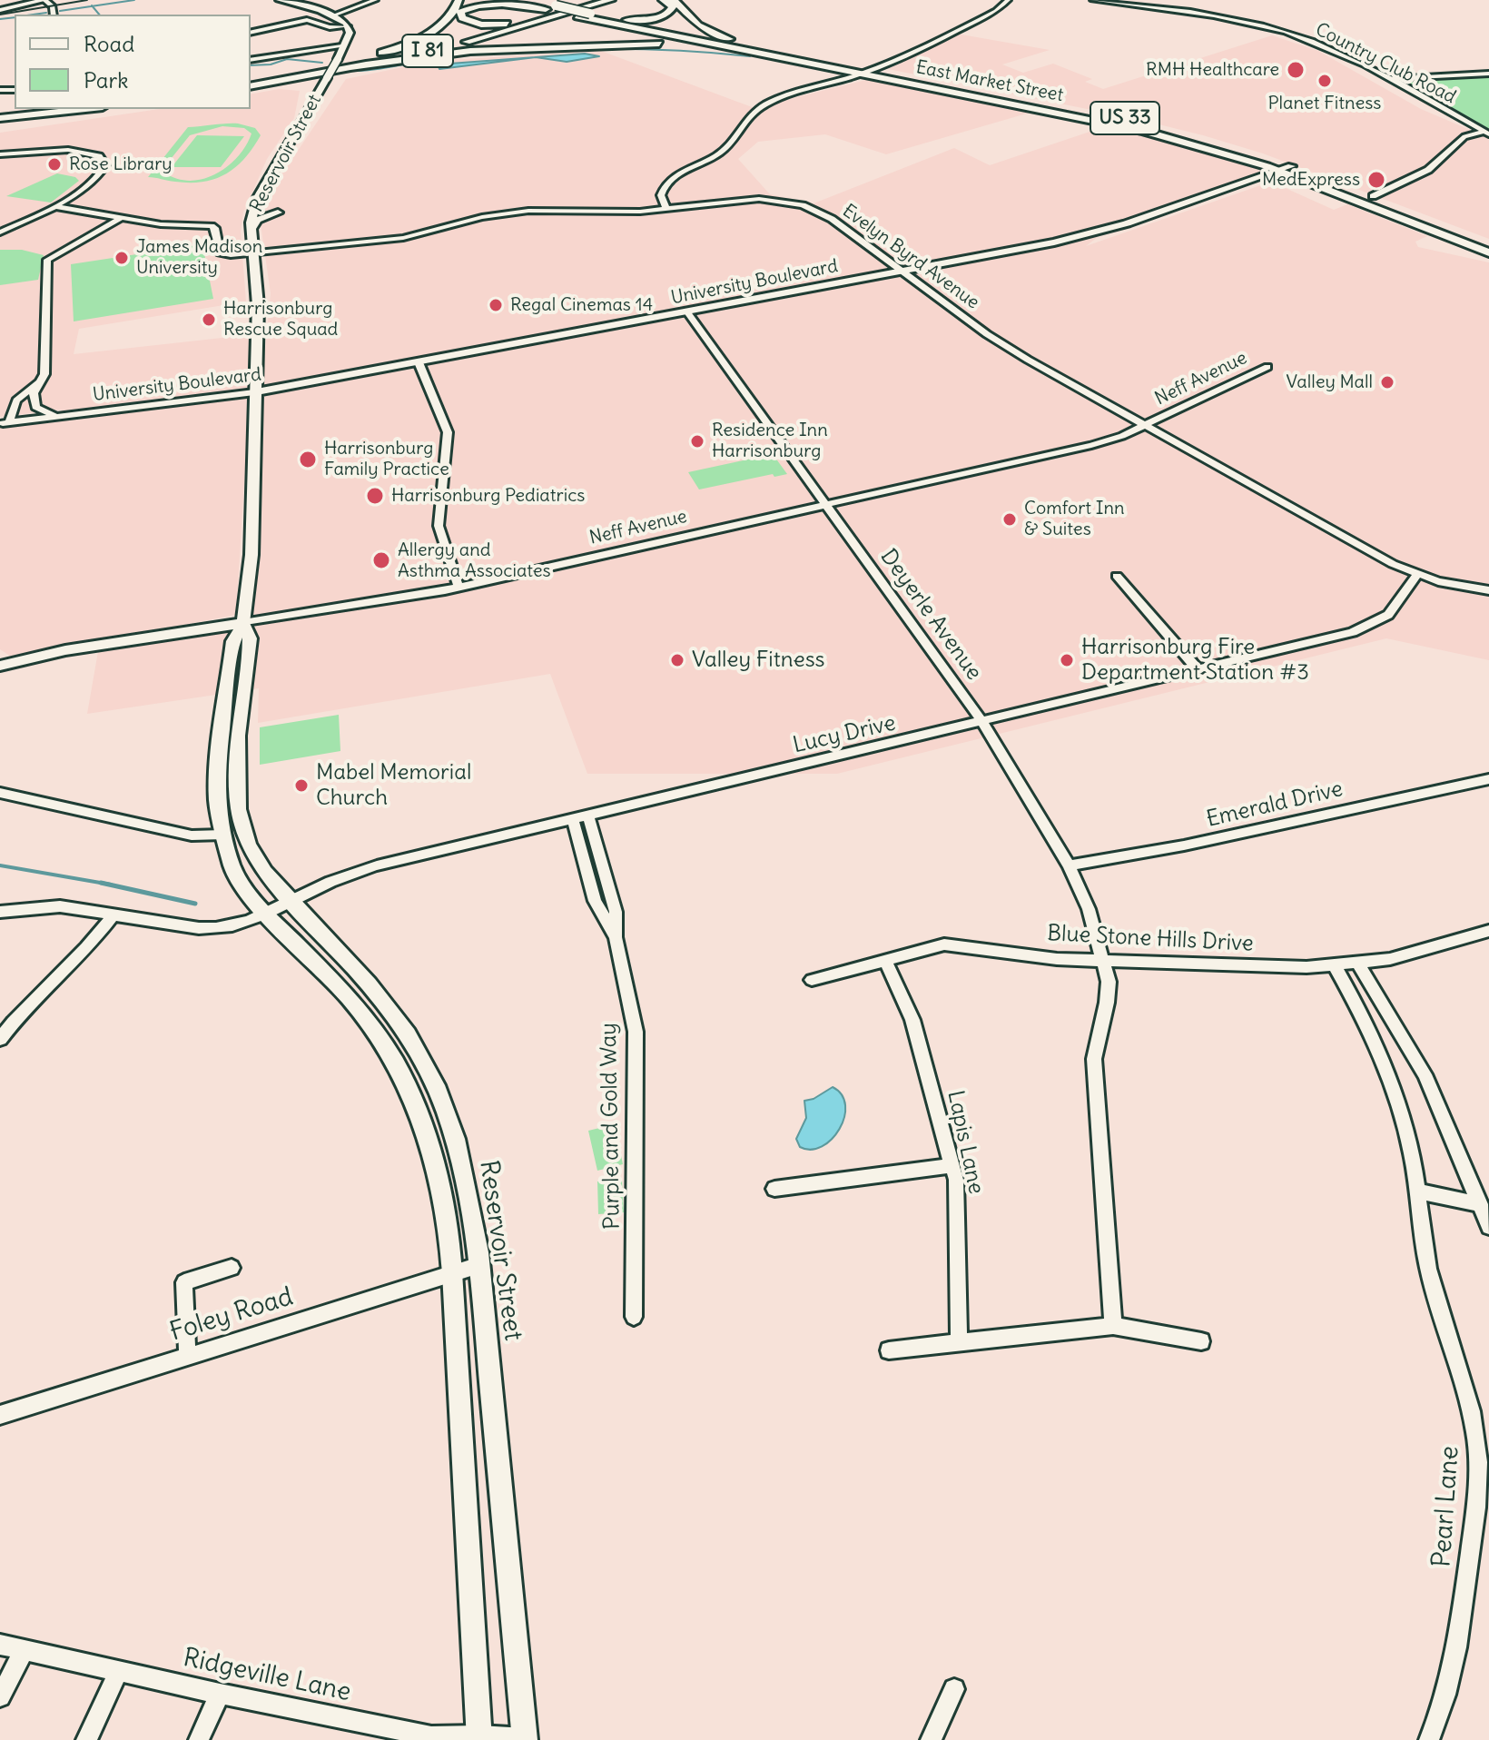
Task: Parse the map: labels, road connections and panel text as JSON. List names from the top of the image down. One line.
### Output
{"streets":{"highway":["I 81","East Market Street","US 33"],"main road":["Reservoir Street","University Boulevard","Neff Avenue"],"street":["Country Club Road","Evelyn Byrd Avenue","Deyerle Avenue","Lucy Drive","Emerald Drive","Blue Stone Hills Drive","Purple and Gold Way","Lapis Lane","Foley Road","Pearl Lane","Ridgeville Lane"]},"crossings":[["I 81","Reservoir Street"],["East Market Street","University Boulevard"],["Reservoir Street","Evelyn Byrd Avenue"],["Reservoir Street","University Boulevard"],["Reservoir Street","Neff Avenue"],["Reservoir Street","Lucy Drive"],["Reservoir Street","Foley Road"],["Reservoir Street","Ridgeville Lane"],["Evelyn Byrd Avenue","University Boulevard"],["Evelyn Byrd Avenue","Neff Avenue"],["Evelyn Byrd Avenue","Lucy Drive"],["University Boulevard","Deyerle Avenue"],["Neff Avenue","Deyerle Avenue"],["Deyerle Avenue","Lucy Drive"],["Deyerle Avenue","Emerald Drive"],["Deyerle Avenue","Blue Stone Hills Drive"],["Lucy Drive","Purple and Gold Way"],["Blue Stone Hills Drive","Lapis Lane"],["Blue Stone Hills Drive","Pearl Lane"]],"places":["RMH Healthcare","Planet Fitness","Rose Library","MedExpress","James Madison University","Regal Cinemas 14","Harrisonburg Rescue Squad","Valley Mall","Residence Inn Harrisonburg","Harrisonburg Family Practice","Harrisonburg Pediatrics","Comfort Inn & Suites","Allergy and Asthma Associates","Valley Fitness","Harrisonburg Fire Department Station #3","Mabel Memorial Church"],"legend":["Road","Park"]}
